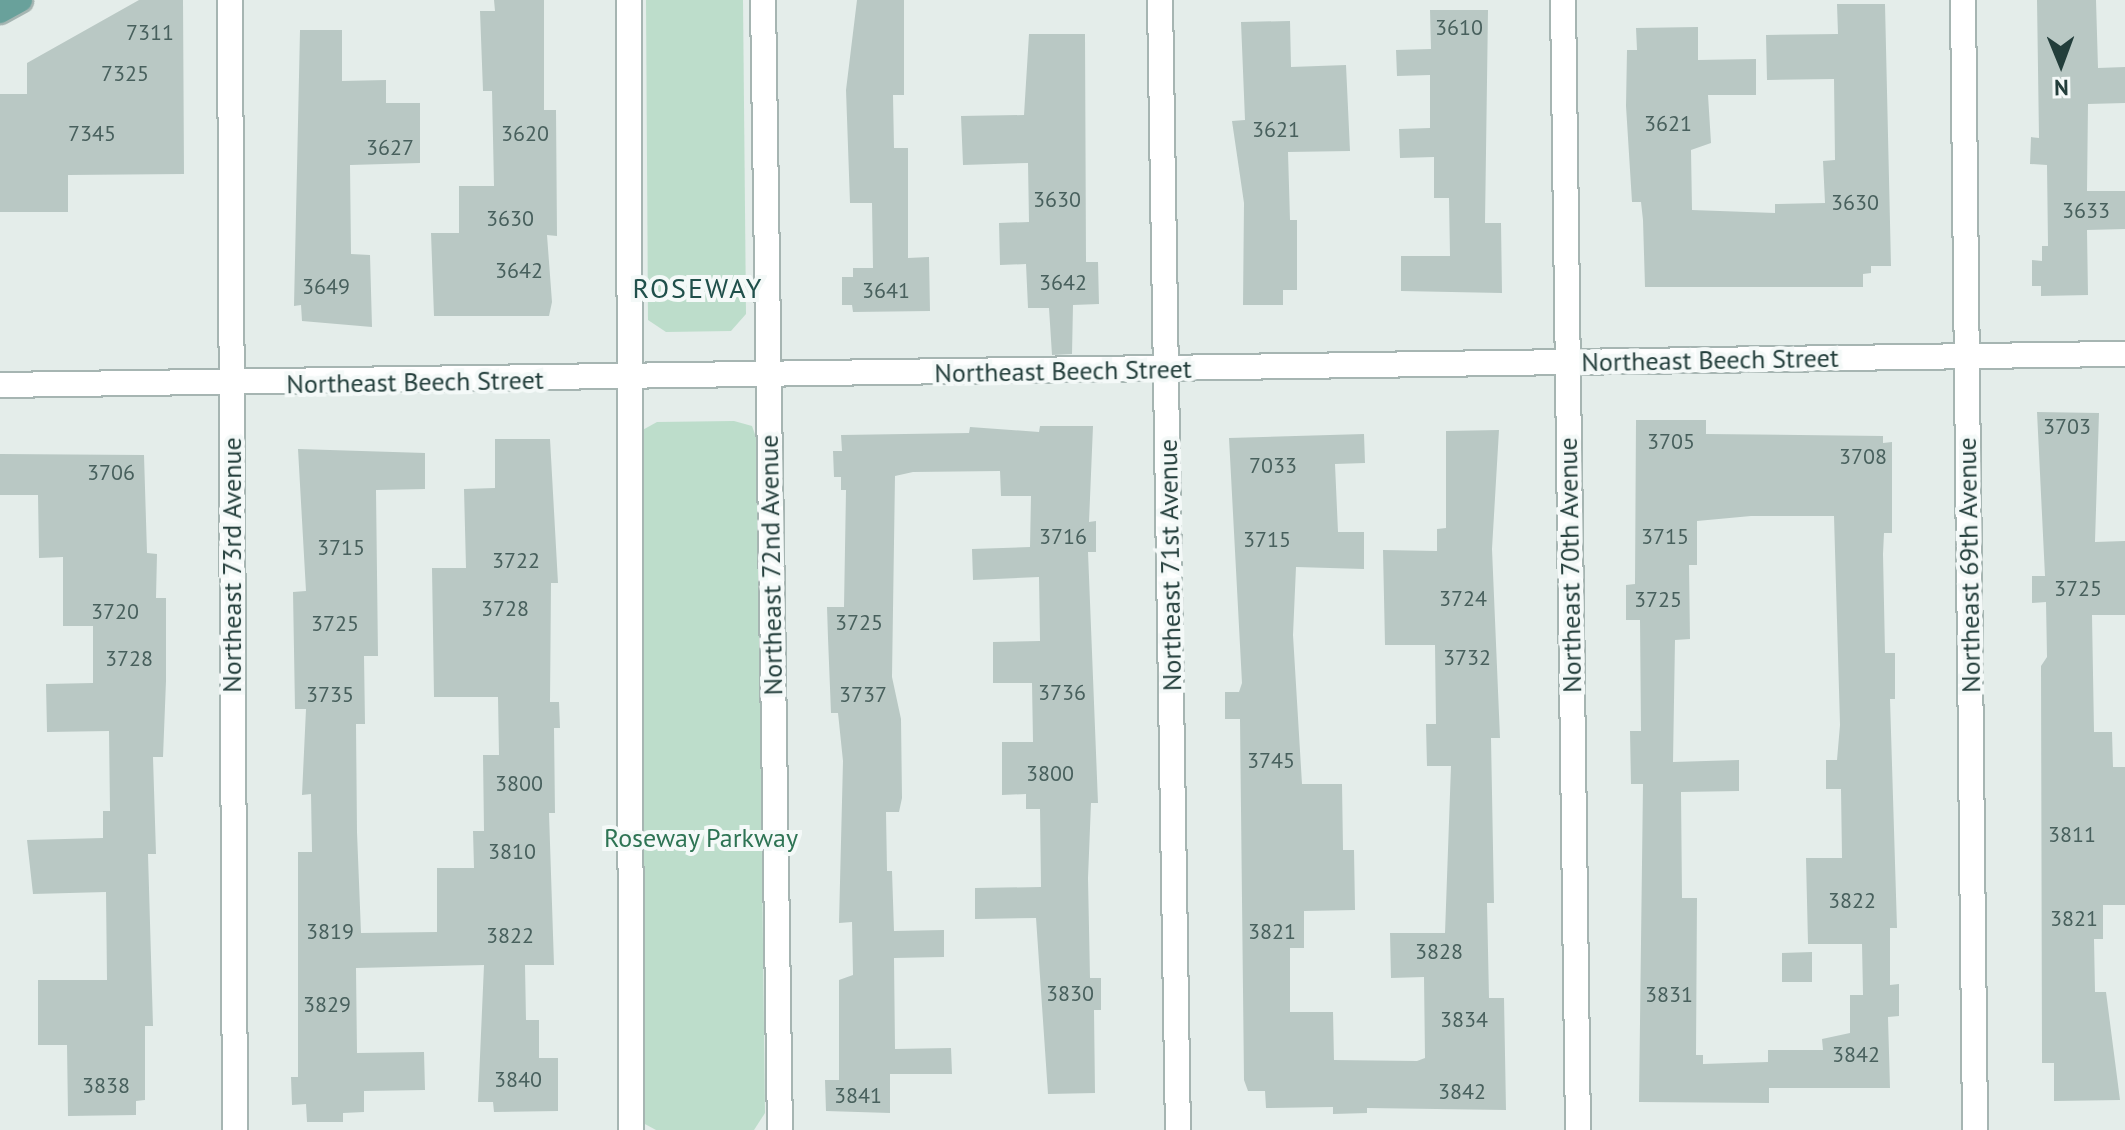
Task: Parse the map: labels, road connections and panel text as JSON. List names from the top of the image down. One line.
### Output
{"streets":{"street":["Northeast Beech Street","Northeast 73rd Avenue","Northeast 72nd Avenue","Northeast 71st Avenue","Northeast 70th Avenue","Northeast 69th Avenue"]},"crossings":[["Northeast Beech Street","Northeast 73rd Avenue"],["Northeast Beech Street","Northeast 72nd Avenue"],["Northeast Beech Street","Northeast 71st Avenue"],["Northeast Beech Street","Northeast 70th Avenue"],["Northeast Beech Street","Northeast 69th Avenue"]],"districts":["ROSEWAY"],"parks":["Roseway Parkway"],"house_numbers":["3610","7311","7325","3621","3621","7345","3620","3627","3630","3630","3633","3630","3642","3642","3649","3641","3703","3705","3708","7033","3706","3716","3715","3715","3715","3722","3725","3724","3725","3728","3720","3725","3725","3732","3728","3736","3735","3737","3745","3800","3800","3811","3810","3822","3821","3819","3821","3822","3828","3830","3831","3829","3834","3842","3840","3838","3842","3841"],"north":"bottom"}
